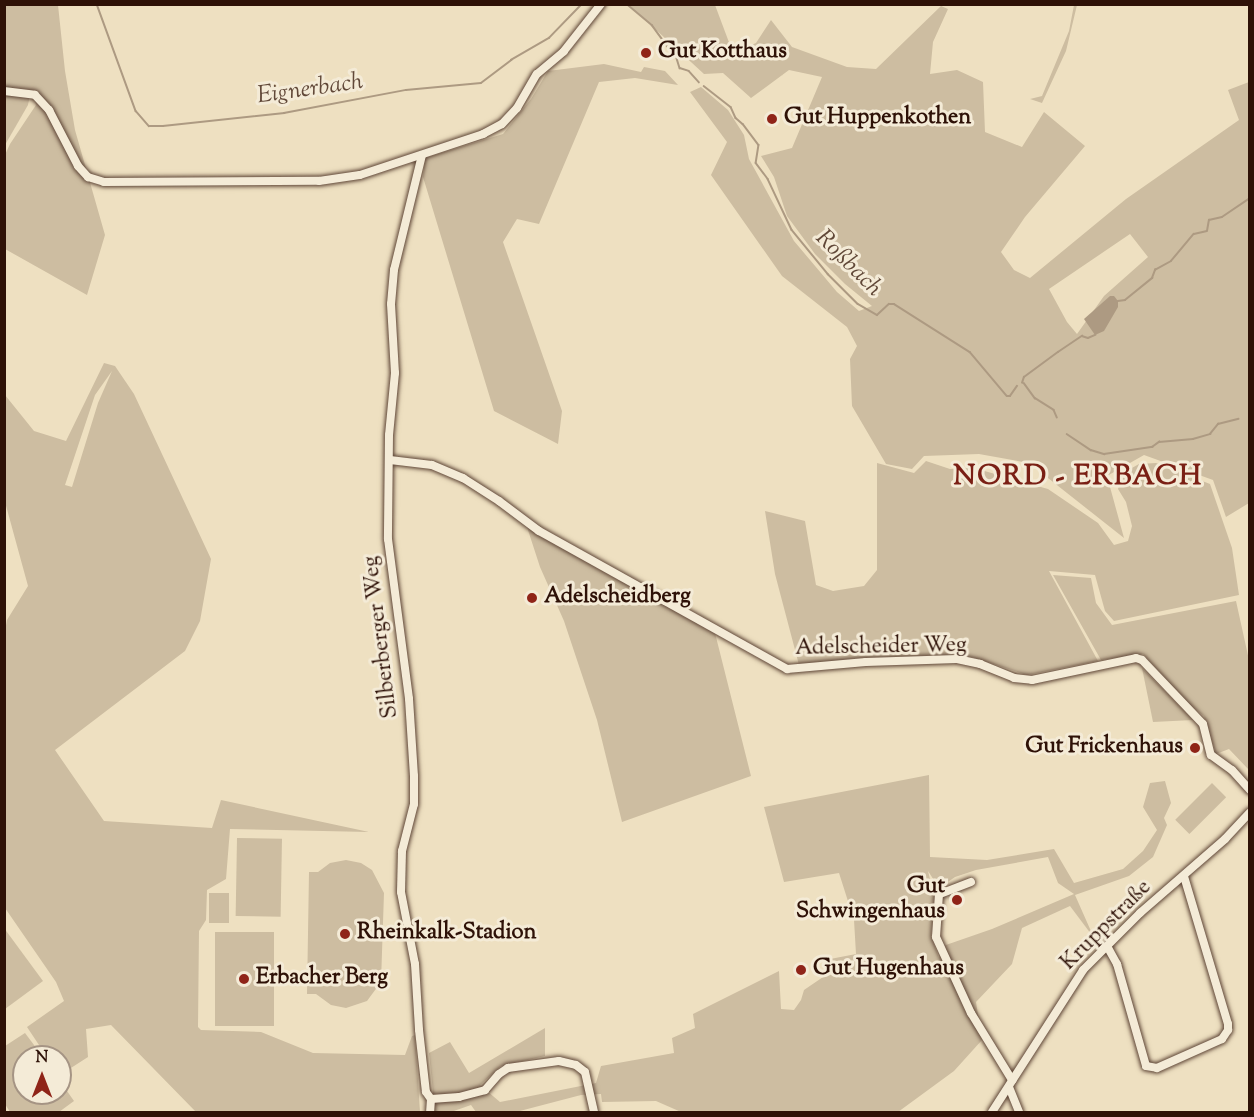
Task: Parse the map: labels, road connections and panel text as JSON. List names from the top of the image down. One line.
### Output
{"streets":{"street":["Silberberger Weg","Adelscheider Weg","Kruppstraße"]},"crossings":[["Silberberger Weg","Adelscheider Weg"]],"districts":["NORD - ERBACH"],"water":["Eignerbach","Roßbach"],"places":["Gut Kotthaus","Gut Huppenkothen","Adelscheidberg","Gut Frickenhaus","Gut Schwingenhaus","Rheinkalk-Stadion","Gut Hugenhaus","Erbacher Berg"],"north":"top"}
